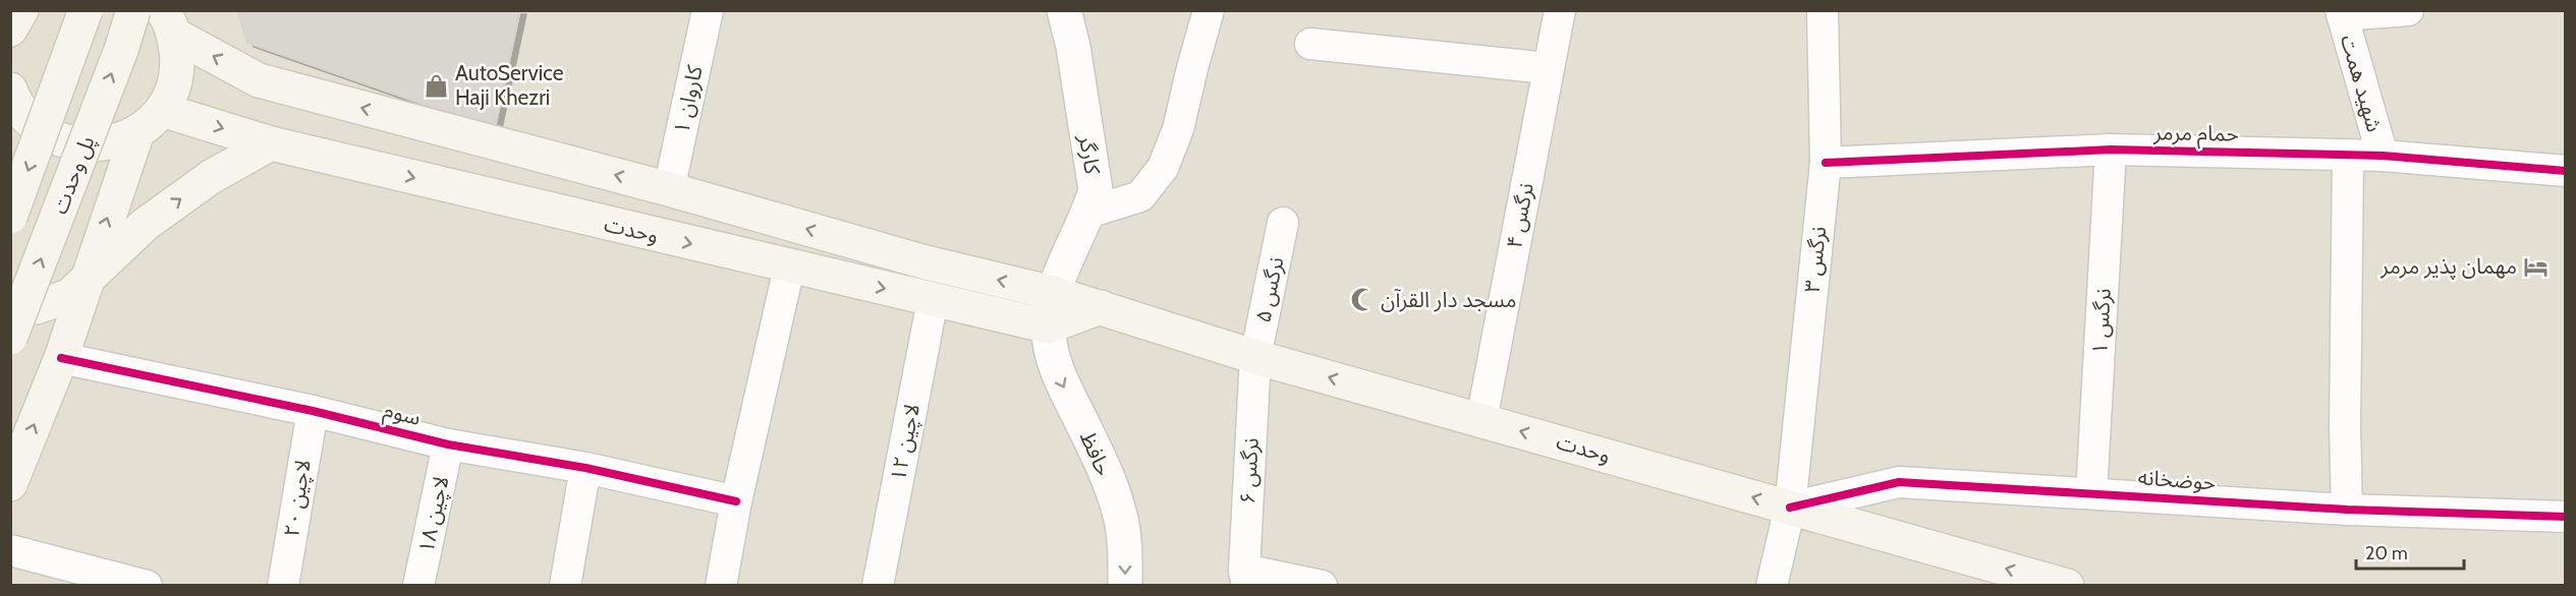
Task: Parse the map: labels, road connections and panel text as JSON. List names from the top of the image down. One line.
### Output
{"streets":{"main road":["پل وحدت","وحدت"],"street":["شهید همت","کاروان ۱","حمام مرمر","کارگر","نرگس ۴","نرگس ۳","نرگس ۵","نرگس ۱","سوم","لاچین ۱۲","حافظ","نرگس ۶","حوضخانه","لاچین ۲۰","لاچین ۱۸"]},"crossings":[["شهید همت","حمام مرمر"],["کاروان ۱","وحدت"],["حمام مرمر","نرگس ۳"],["حمام مرمر","نرگس ۱"],["کارگر","وحدت"],["کارگر","حافظ"],["نرگس ۴","وحدت"],["وحدت","نرگس ۳"],["وحدت","نرگس ۵"],["وحدت","لاچین ۱۲"],["وحدت","حافظ"],["وحدت","نرگس ۶"],["وحدت","حوضخانه"],["نرگس ۳","حوضخانه"],["نرگس ۵","نرگس ۶"],["نرگس ۱","حوضخانه"],["سوم","لاچین ۲۰"],["سوم","لاچین ۱۸"]],"one_way":["حافظ"],"places":{"shop":["AutoService Haji Khezri"],"hotel":["مهمان پذیر مرمر"],"mosque":["مسجد دار القرآن"]},"scale_bar":"20 m"}
